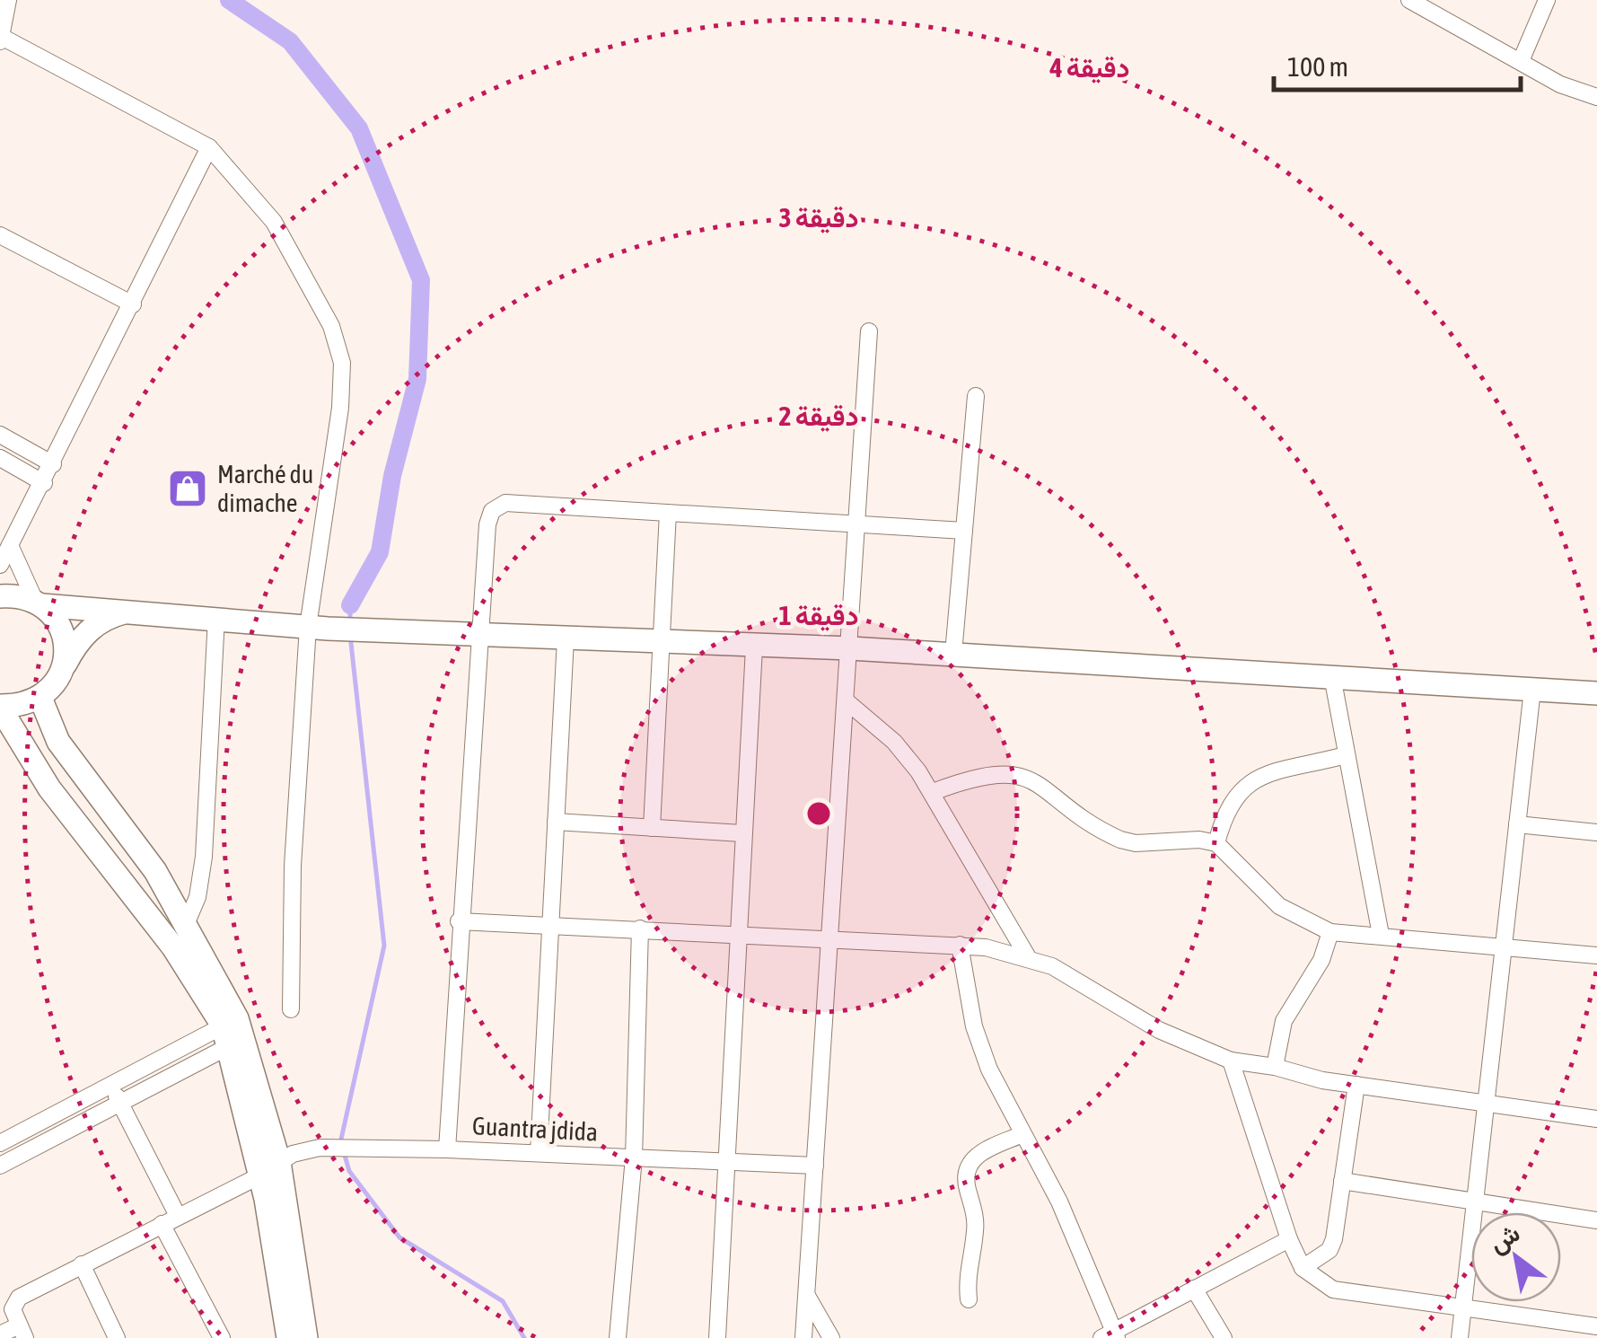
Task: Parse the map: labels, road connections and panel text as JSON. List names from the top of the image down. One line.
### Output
{"streets":{"street":["Guantra jdida"]},"places":{"shop":["Marché du dimache"]},"scale_bar":"100 m","north":"top left","rings":["4 دقيقة","3 دقيقة","2 دقيقة","1 دقيقة"]}
